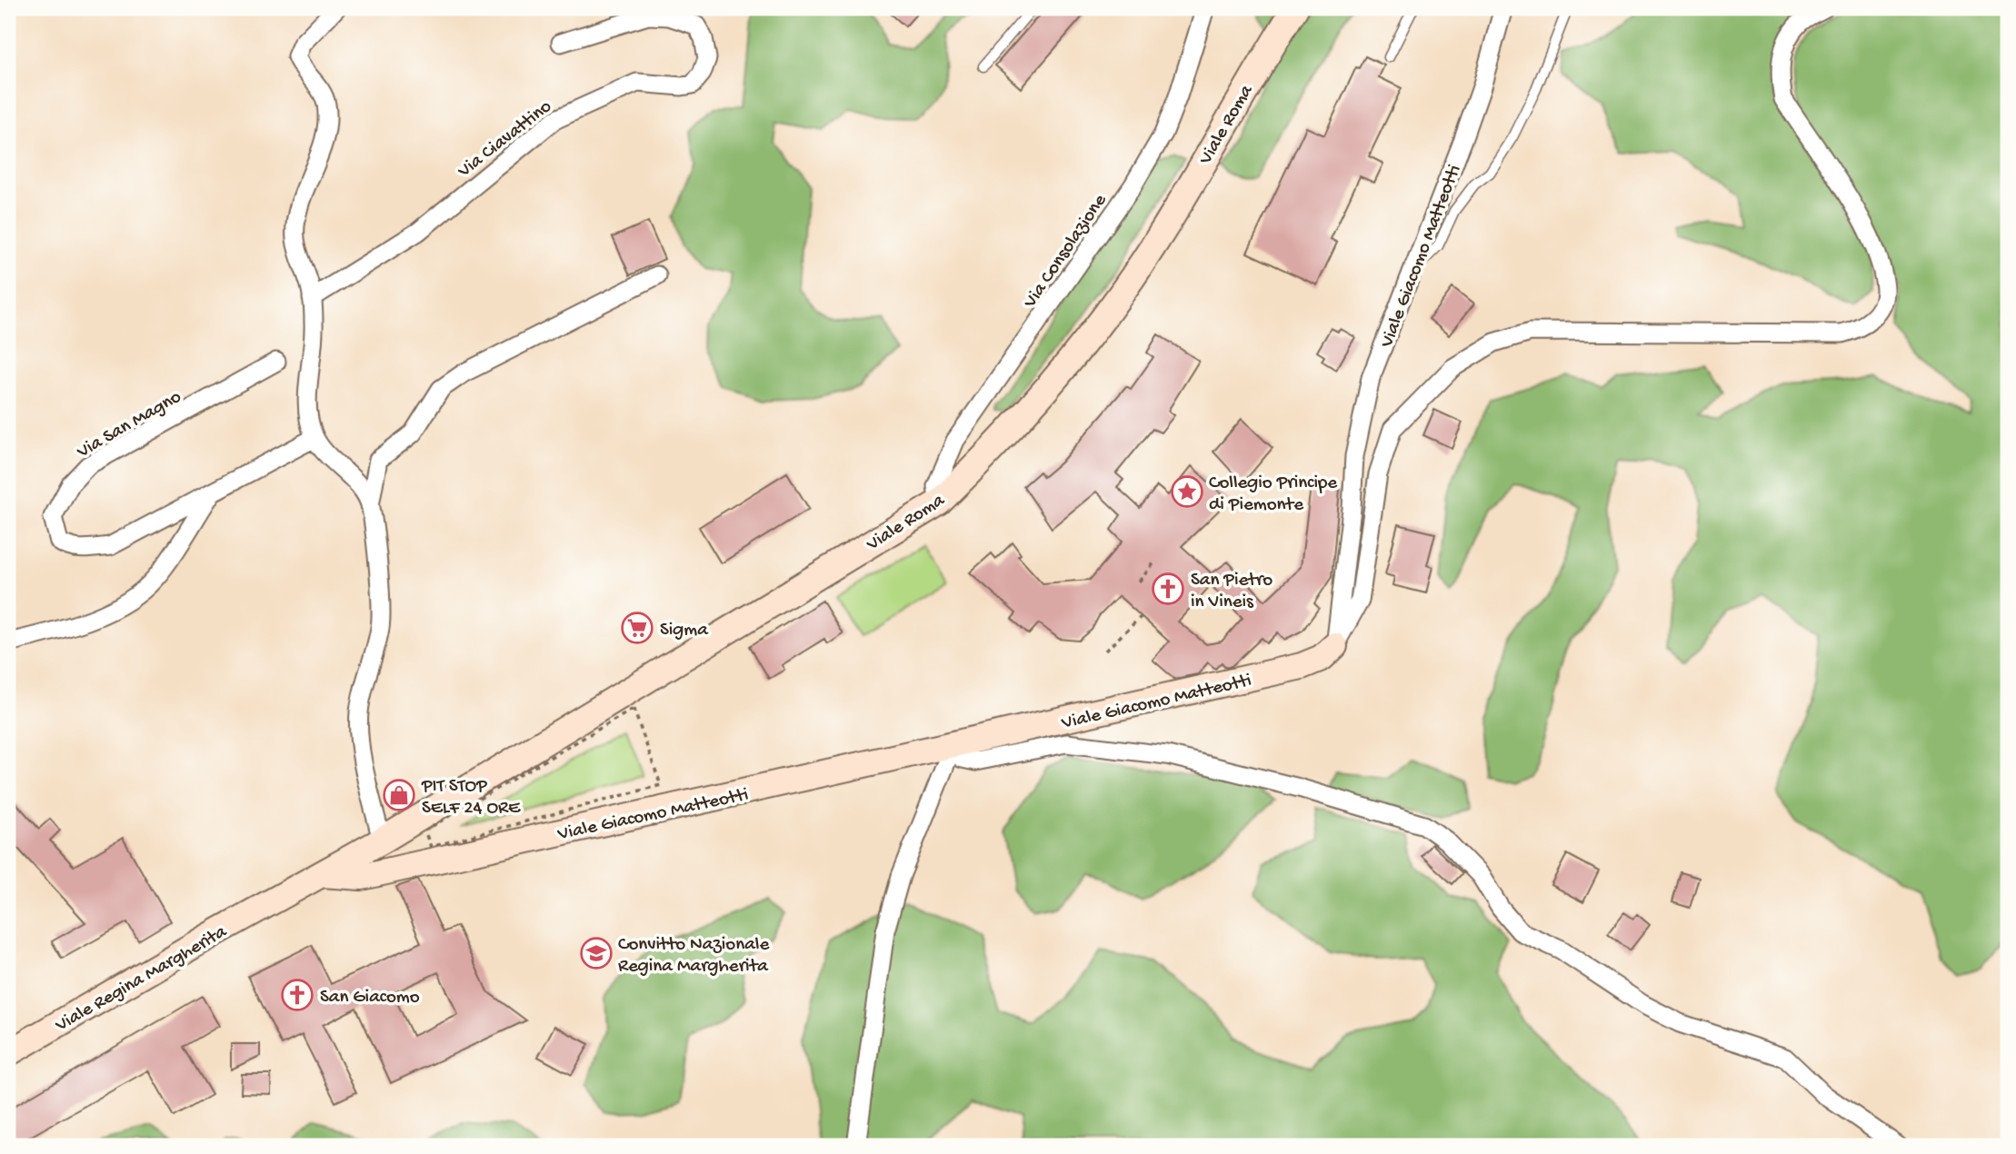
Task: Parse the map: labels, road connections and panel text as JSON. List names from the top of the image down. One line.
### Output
{"streets":{"street":["Viale Roma","Via Ciavattino","Via Consolazione","Viale Giacomo Matteotti","Via San Magno","Viale Regina Margherita"]},"crossings":[["Viale Roma","Via Consolazione"],["Viale Roma","Viale Giacomo Matteotti"],["Viale Roma","Viale Regina Margherita"],["Viale Giacomo Matteotti","Viale Regina Margherita"]],"places":{"place":["Collegio Principe di Piemonte"],"church":["San Pietro in Vineis","San Giacomo"],"supermarket":["Sigma"],"shop":["PIT STOP SELF 24 ORE"],"school or university":["Convitto Nazionale Regina Margherita"]}}
